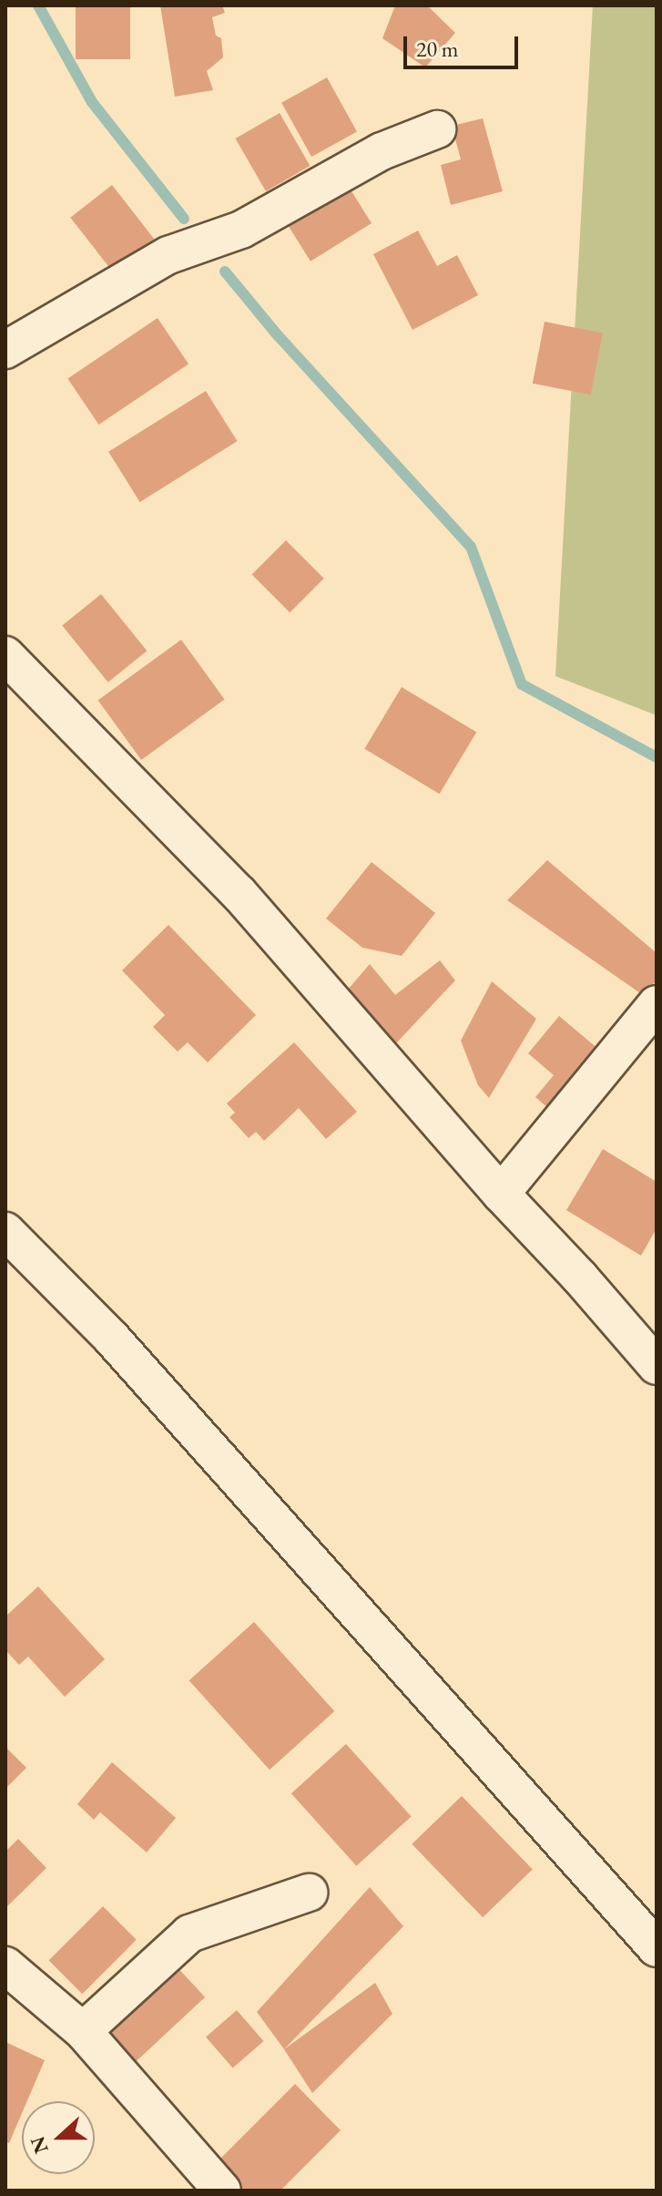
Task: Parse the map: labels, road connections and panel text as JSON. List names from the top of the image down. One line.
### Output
{"scale_bar":"20 m","north":"left"}
